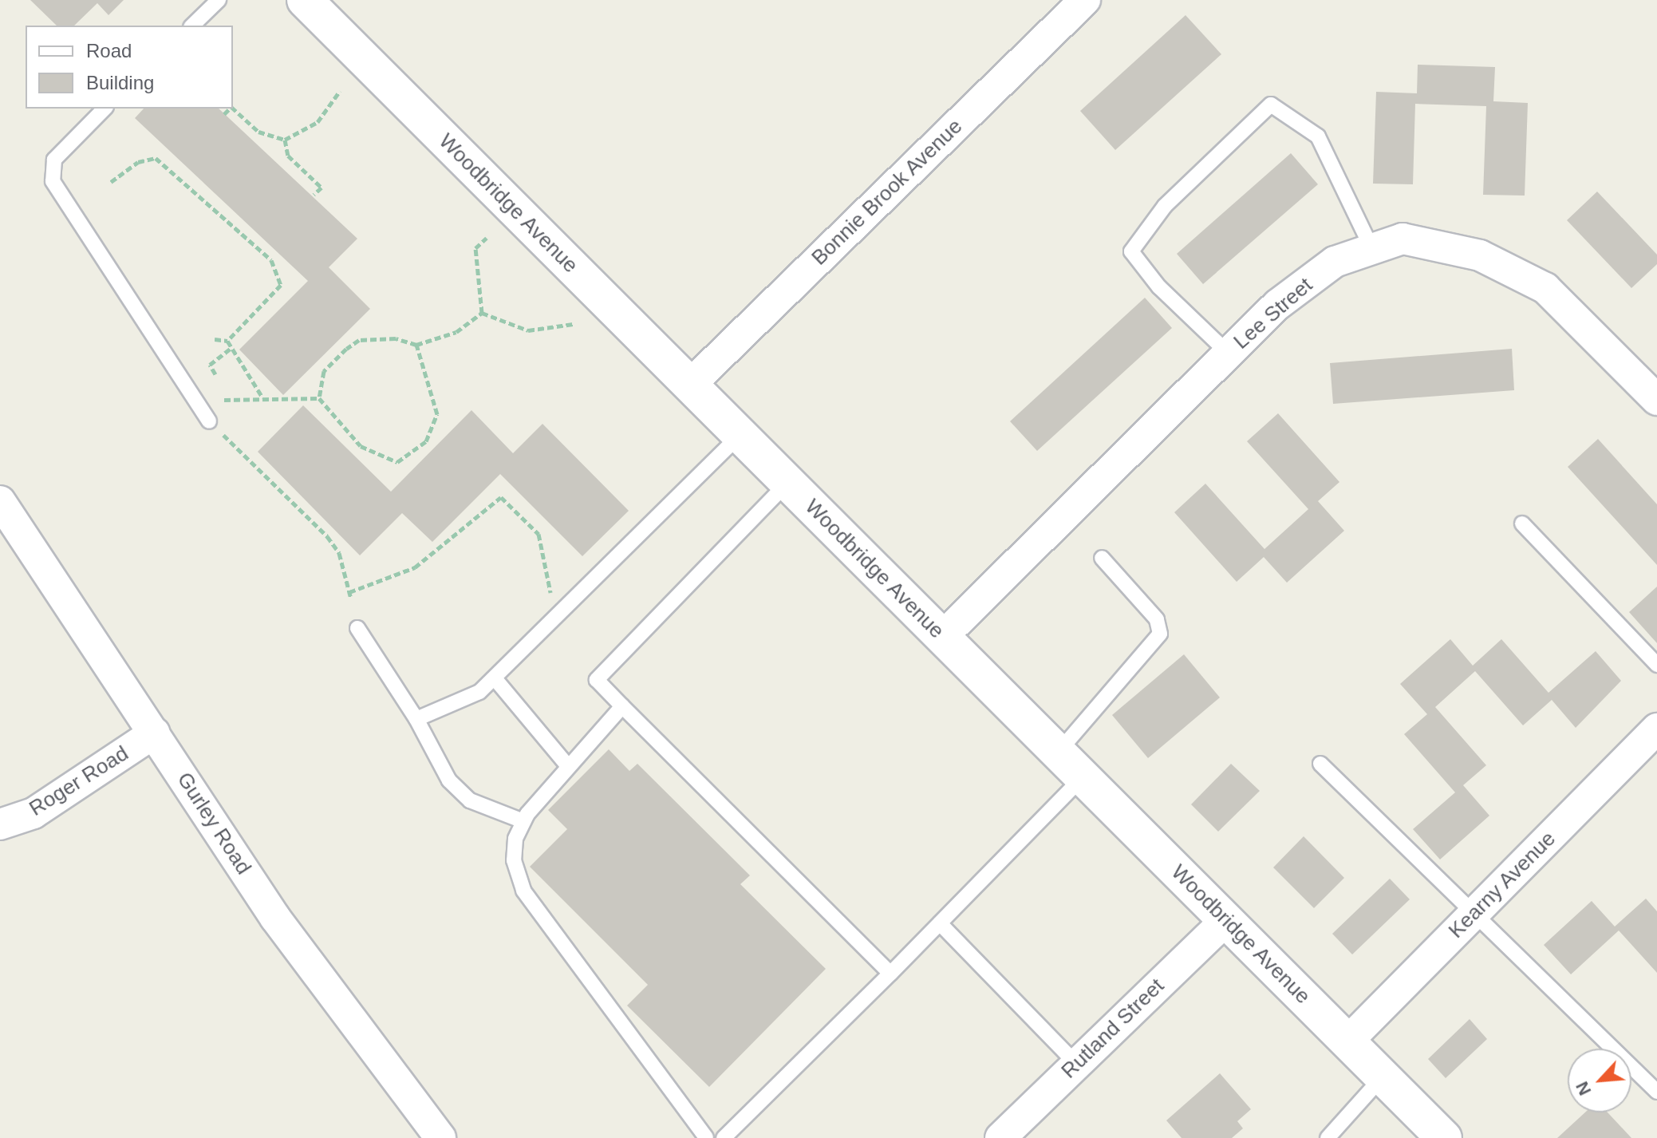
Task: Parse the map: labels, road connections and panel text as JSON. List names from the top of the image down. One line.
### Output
{"streets":{"main road":["Woodbridge Avenue"],"street":["Bonnie Brook Avenue","Lee Street","Roger Road","Gurley Road","Kearny Avenue","Rutland Street"]},"crossings":[["Bonnie Brook Avenue","Woodbridge Avenue"],["Woodbridge Avenue","Lee Street"],["Woodbridge Avenue","Kearny Avenue"],["Woodbridge Avenue","Rutland Street"],["Roger Road","Gurley Road"]],"legend":["Road","Building"],"north":"bottom left"}
